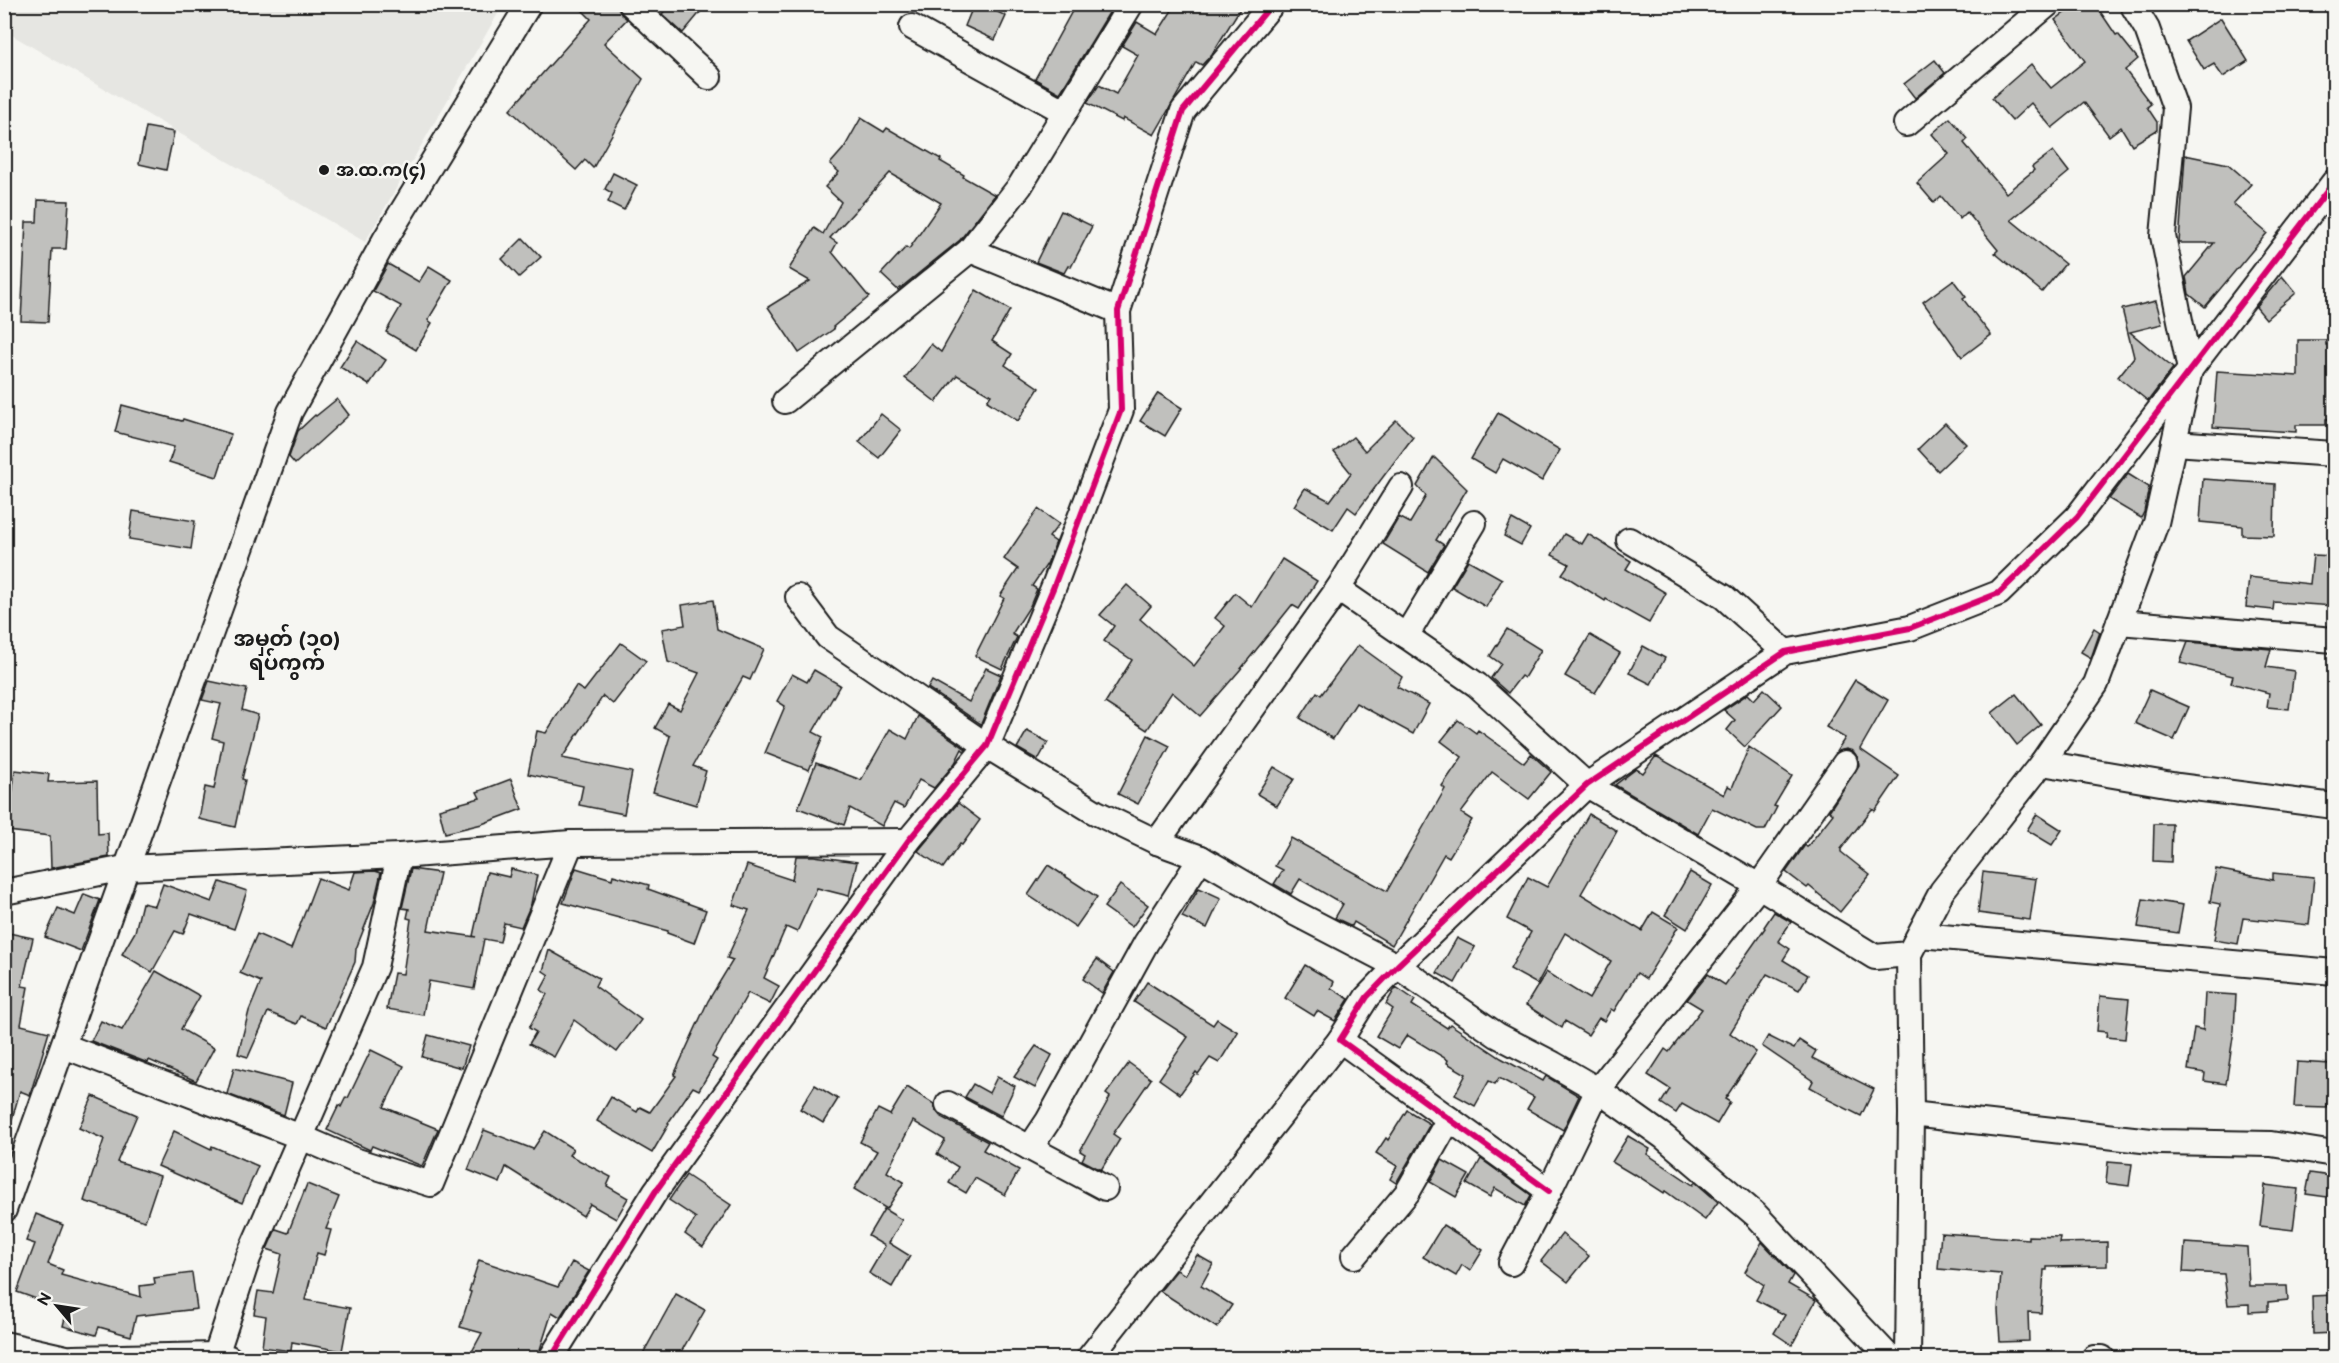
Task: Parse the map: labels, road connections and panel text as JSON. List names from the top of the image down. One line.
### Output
{"districts":["အမှတ် (၁၀) ရပ်ကွက်"],"places":["အ.ထ.က(၄)"],"north":"top left"}
